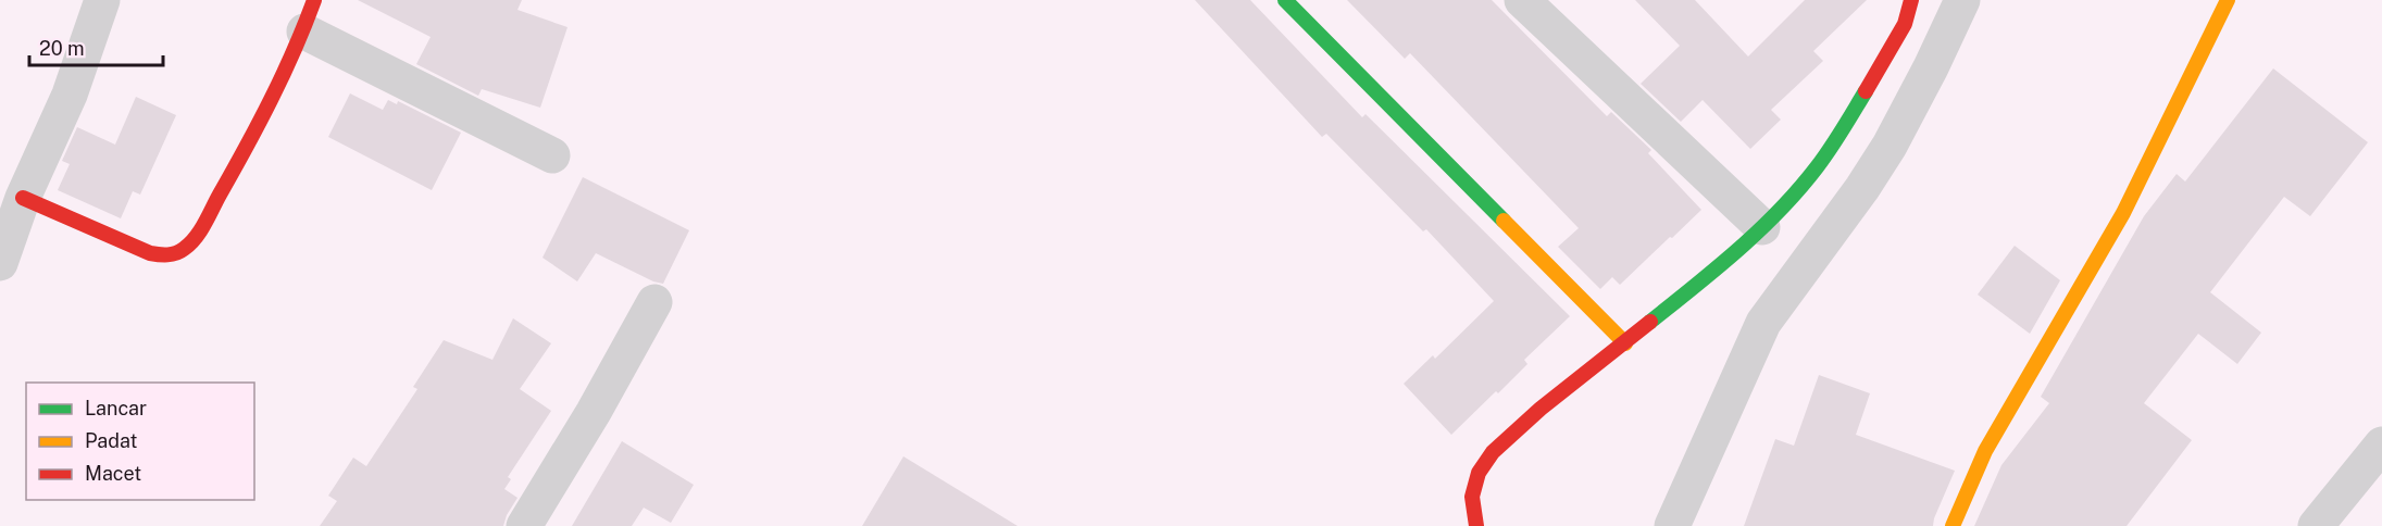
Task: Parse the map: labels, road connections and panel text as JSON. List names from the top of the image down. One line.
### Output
{"legend":["Lancar","Padat","Macet"],"scale_bar":"20 m"}
